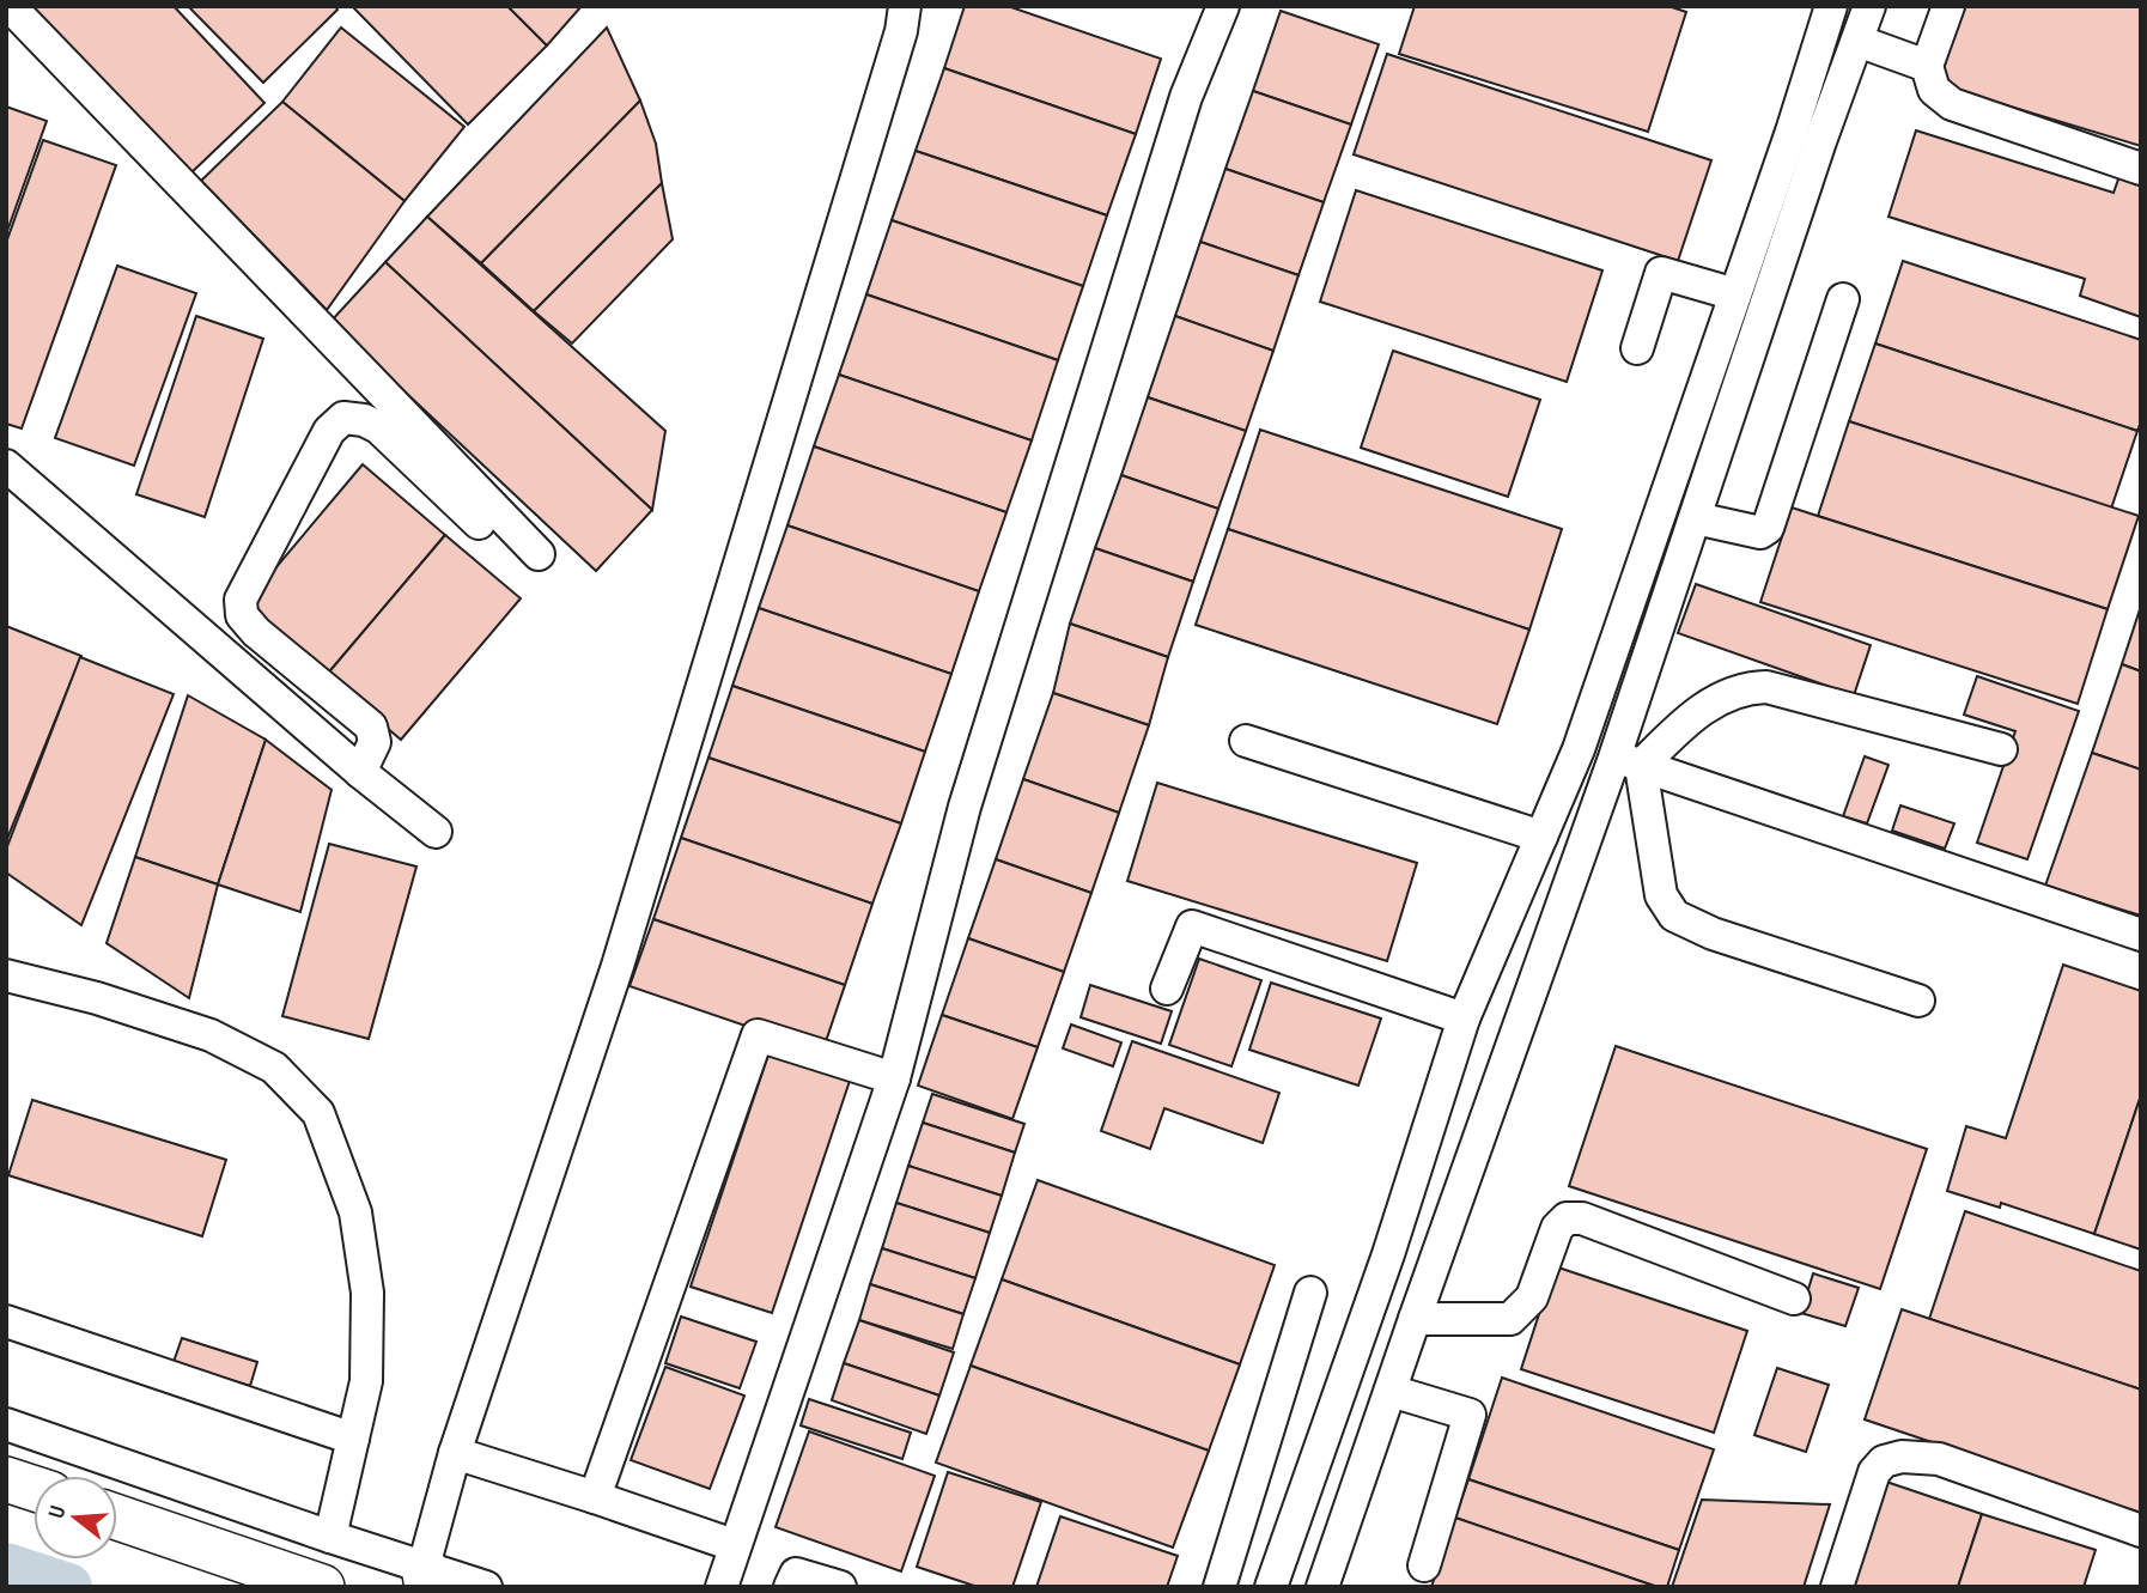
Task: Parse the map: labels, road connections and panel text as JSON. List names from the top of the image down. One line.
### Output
{"north":"left"}
